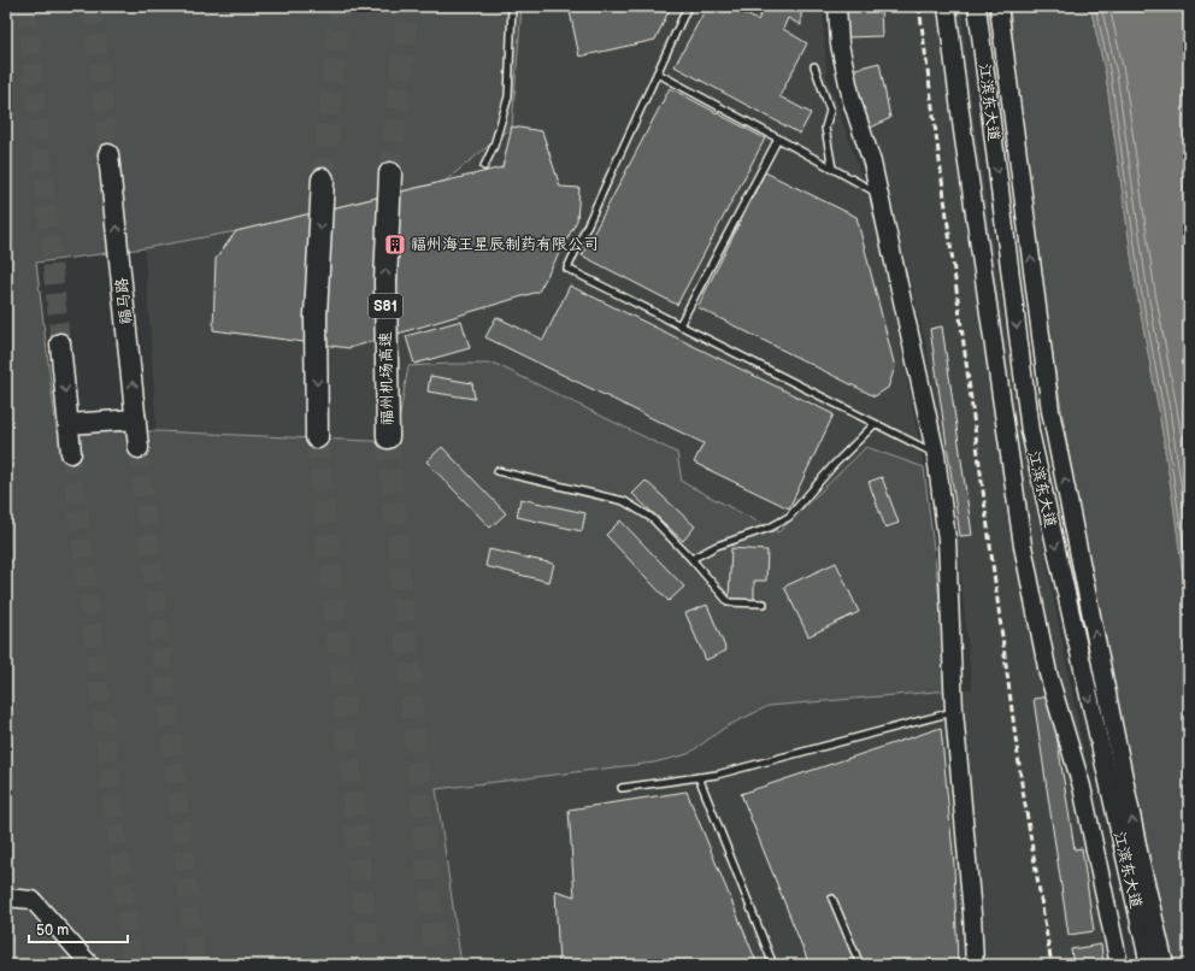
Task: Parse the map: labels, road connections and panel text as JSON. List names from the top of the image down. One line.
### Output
{"streets":{"highway":["S81","福州机场高速"],"main road":["福马路"],"street":["江滨东大道"]},"places":{"building":["福州海王星辰制药有限公司"]},"scale_bar":"50 m"}
